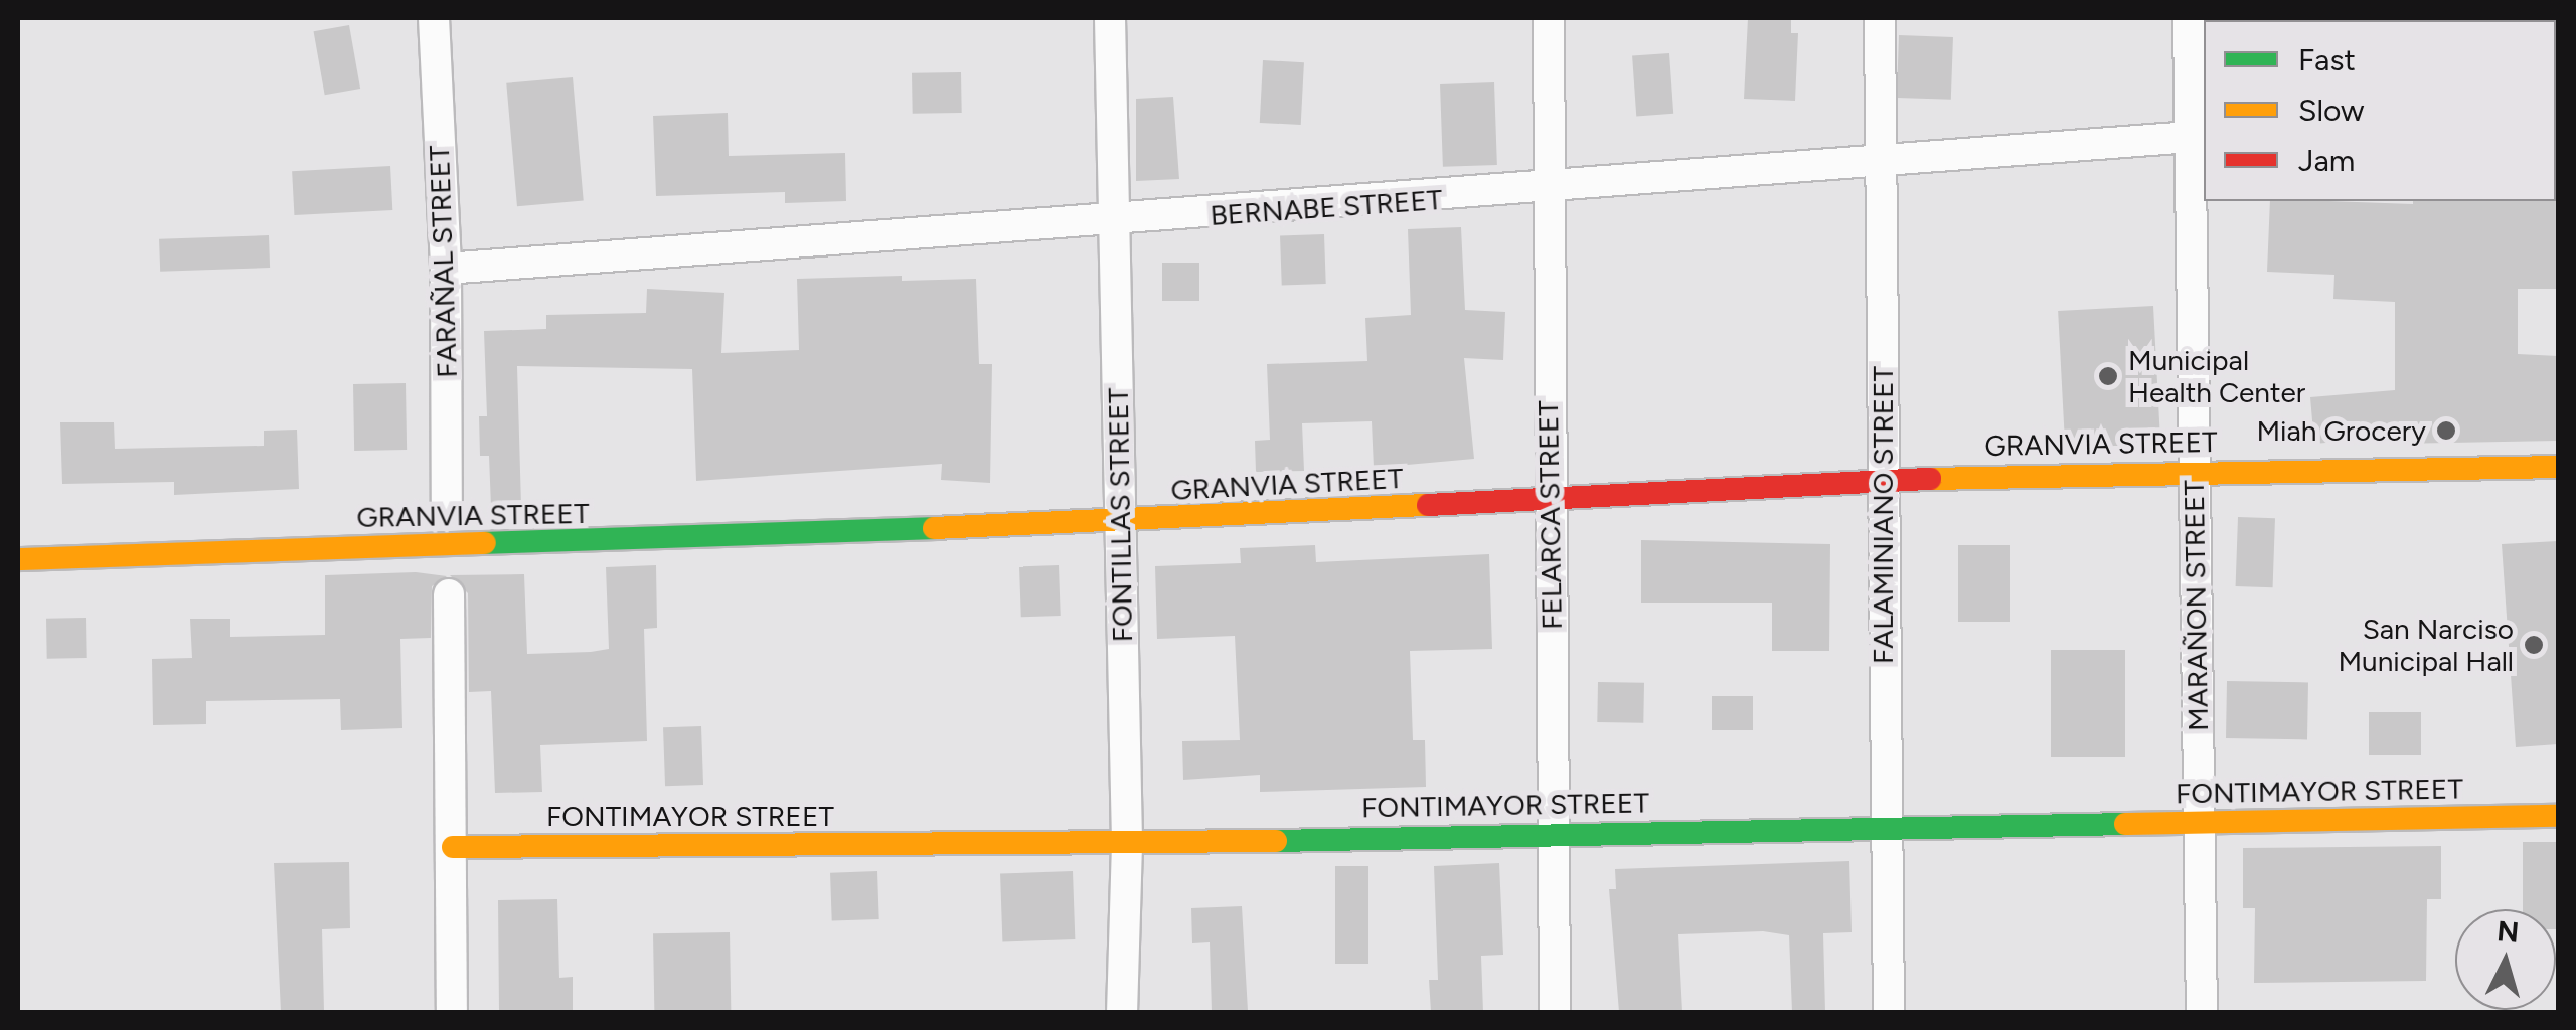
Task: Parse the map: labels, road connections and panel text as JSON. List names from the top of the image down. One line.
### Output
{"streets":{"street":["BERNABE STREET","FARAÑAL STREET","GRANVIA STREET","FONTILLAS STREET","FELARCA STREET","FALAMINIANO STREET","MARAÑON STREET","FONTIMAYOR STREET"]},"crossings":[["BERNABE STREET","FARAÑAL STREET"],["BERNABE STREET","FONTILLAS STREET"],["BERNABE STREET","FELARCA STREET"],["BERNABE STREET","FALAMINIANO STREET"],["BERNABE STREET","MARAÑON STREET"],["GRANVIA STREET","FONTILLAS STREET"],["GRANVIA STREET","FELARCA STREET"],["GRANVIA STREET","FALAMINIANO STREET"],["GRANVIA STREET","MARAÑON STREET"],["FONTILLAS STREET","FONTIMAYOR STREET"],["FELARCA STREET","FONTIMAYOR STREET"],["FALAMINIANO STREET","FONTIMAYOR STREET"],["MARAÑON STREET","FONTIMAYOR STREET"]],"places":["Municipal Health Center","Miah Grocery","San Narciso Municipal Hall"],"legend":["Fast","Slow","Jam"],"north":"top"}
